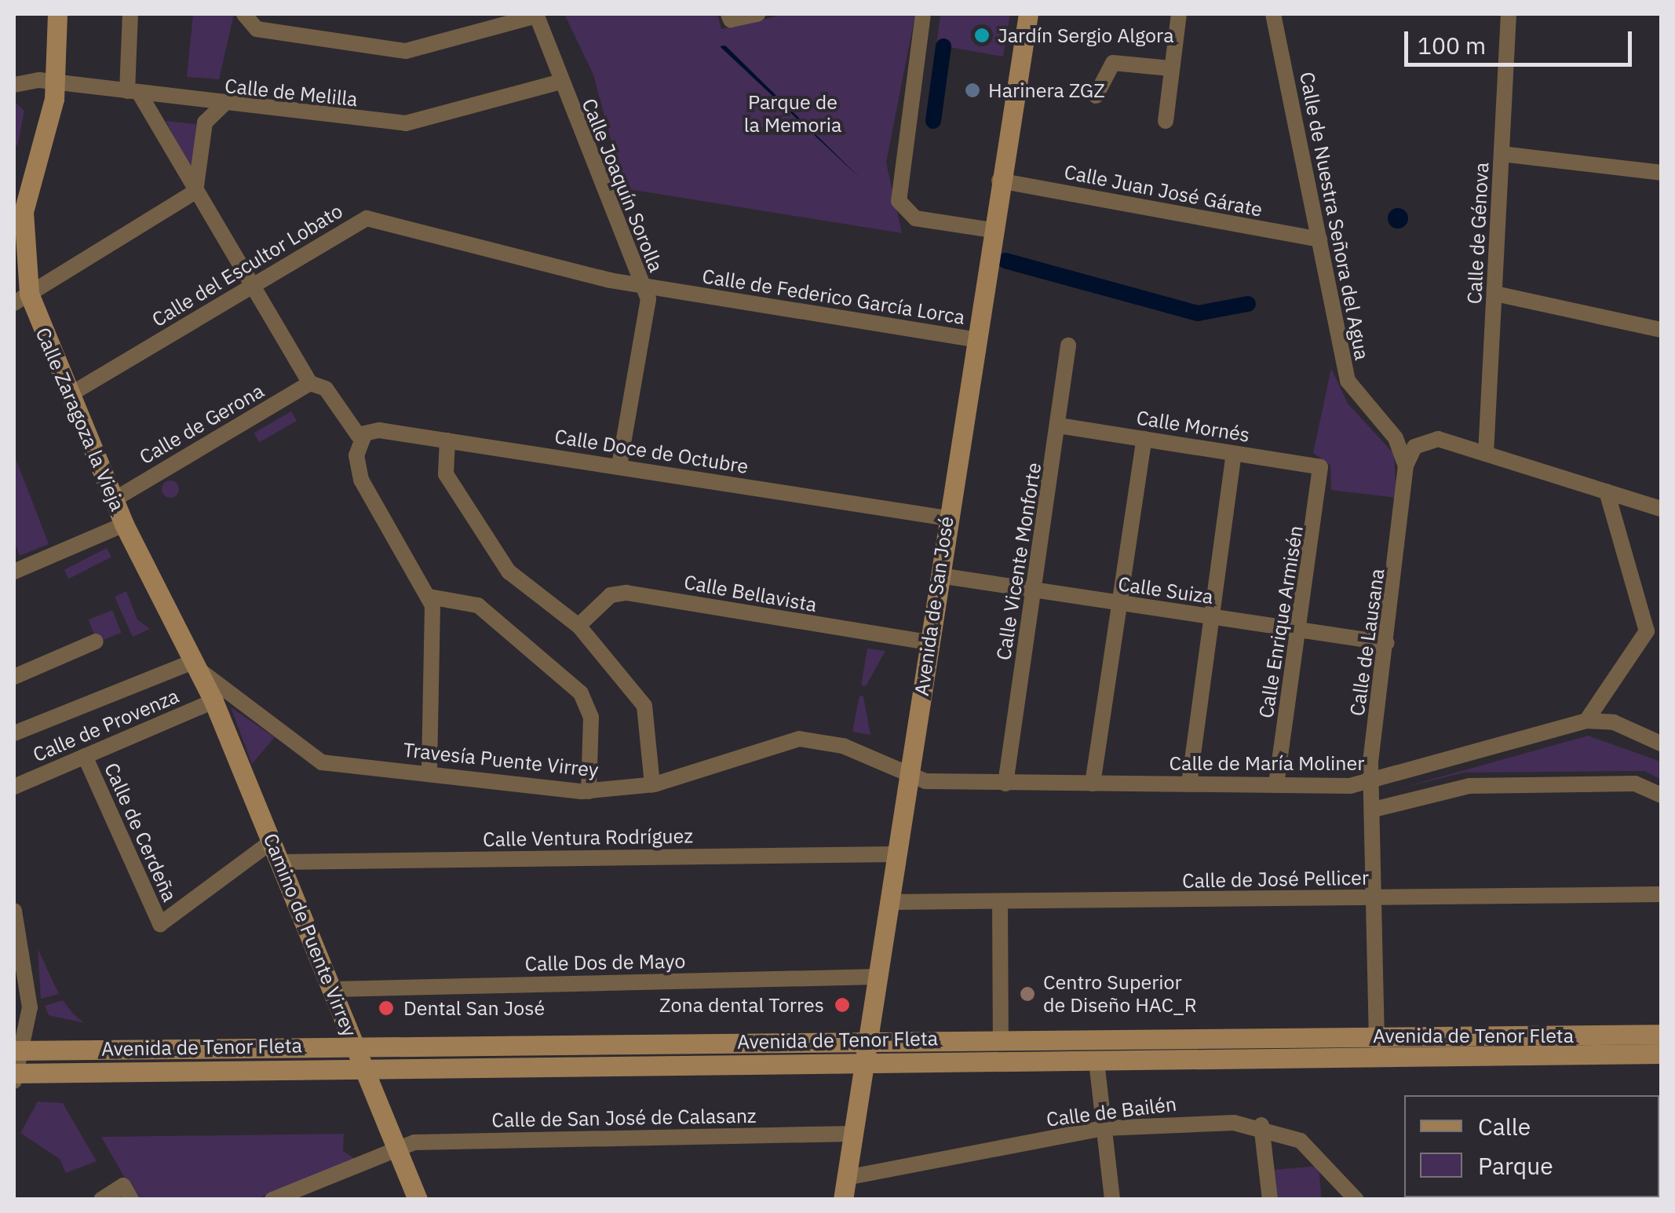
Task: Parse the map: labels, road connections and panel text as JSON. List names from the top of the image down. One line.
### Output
{"streets":{"main road":["Calle Zaragoza la Vieja","Avenida de San José","Camino de Puente Virrey","Avenida de Tenor Fleta"],"street":["Calle de Melilla","Calle Joaquín Sorolla","Calle Juan José Gárate","Calle de Nuestra Señora del Agua","Calle de Génova","Calle del Escultor Lobato","Calle de Federico García Lorca","Calle de Gerona","Calle Mornés","Calle Doce de Octubre","Calle Vicente Monforte","Calle Suiza","Calle Bellavista","Calle Enrique Armisén","Calle de Lausana","Calle de Provenza","Travesía Puente Virrey","Calle de María Moliner","Calle de Cerdeña","Calle Ventura Rodríguez","Calle de José Pellicer","Calle Dos de Mayo","Calle de Bailén","Calle de San José de Calasanz"]},"crossings":[["Calle de Melilla","Calle Joaquín Sorolla"],["Calle de Melilla","Calle Zaragoza la Vieja"],["Calle Joaquín Sorolla","Calle del Escultor Lobato"],["Calle Joaquín Sorolla","Calle de Federico García Lorca"],["Calle Joaquín Sorolla","Calle Doce de Octubre"],["Calle Juan José Gárate","Calle de Nuestra Señora del Agua"],["Calle Juan José Gárate","Avenida de San José"],["Calle de Nuestra Señora del Agua","Calle de Lausana"],["Calle del Escultor Lobato","Calle de Federico García Lorca"],["Calle del Escultor Lobato","Calle Zaragoza la Vieja"],["Calle de Federico García Lorca","Avenida de San José"],["Calle Zaragoza la Vieja","Calle de Gerona"],["Calle Zaragoza la Vieja","Travesía Puente Virrey"],["Calle Zaragoza la Vieja","Camino de Puente Virrey"],["Calle Mornés","Calle Vicente Monforte"],["Calle Mornés","Calle Enrique Armisén"],["Calle Doce de Octubre","Avenida de San José"],["Calle Vicente Monforte","Calle Suiza"],["Calle Vicente Monforte","Calle de María Moliner"],["Calle Suiza","Avenida de San José"],["Calle Suiza","Calle Enrique Armisén"],["Calle Suiza","Calle de Lausana"],["Calle Bellavista","Avenida de San José"],["Avenida de San José","Travesía Puente Virrey"],["Avenida de San José","Calle de María Moliner"],["Avenida de San José","Calle Ventura Rodríguez"],["Avenida de San José","Calle de José Pellicer"],["Avenida de San José","Calle Dos de Mayo"],["Avenida de San José","Avenida de Tenor Fleta"],["Avenida de San José","Calle de Bailén"],["Avenida de San José","Calle de San José de Calasanz"],["Calle Enrique Armisén","Calle de María Moliner"],["Calle de Lausana","Calle de María Moliner"],["Calle de Lausana","Calle de José Pellicer"],["Calle de Lausana","Avenida de Tenor Fleta"],["Calle de Provenza","Calle de Cerdeña"],["Calle de Provenza","Camino de Puente Virrey"],["Travesía Puente Virrey","Calle de María Moliner"],["Travesía Puente Virrey","Camino de Puente Virrey"],["Calle de Cerdeña","Camino de Puente Virrey"],["Calle Ventura Rodríguez","Camino de Puente Virrey"],["Camino de Puente Virrey","Calle Dos de Mayo"],["Camino de Puente Virrey","Avenida de Tenor Fleta"],["Camino de Puente Virrey","Calle de San José de Calasanz"]],"parks":["Parque de la Memoria"],"places":["Jardín Sergio Algora","Harinera ZGZ","Centro Superior de Diseño HAC_R","Zona dental Torres","Dental San José"],"legend":["Calle","Parque"],"scale_bar":"100 m"}
